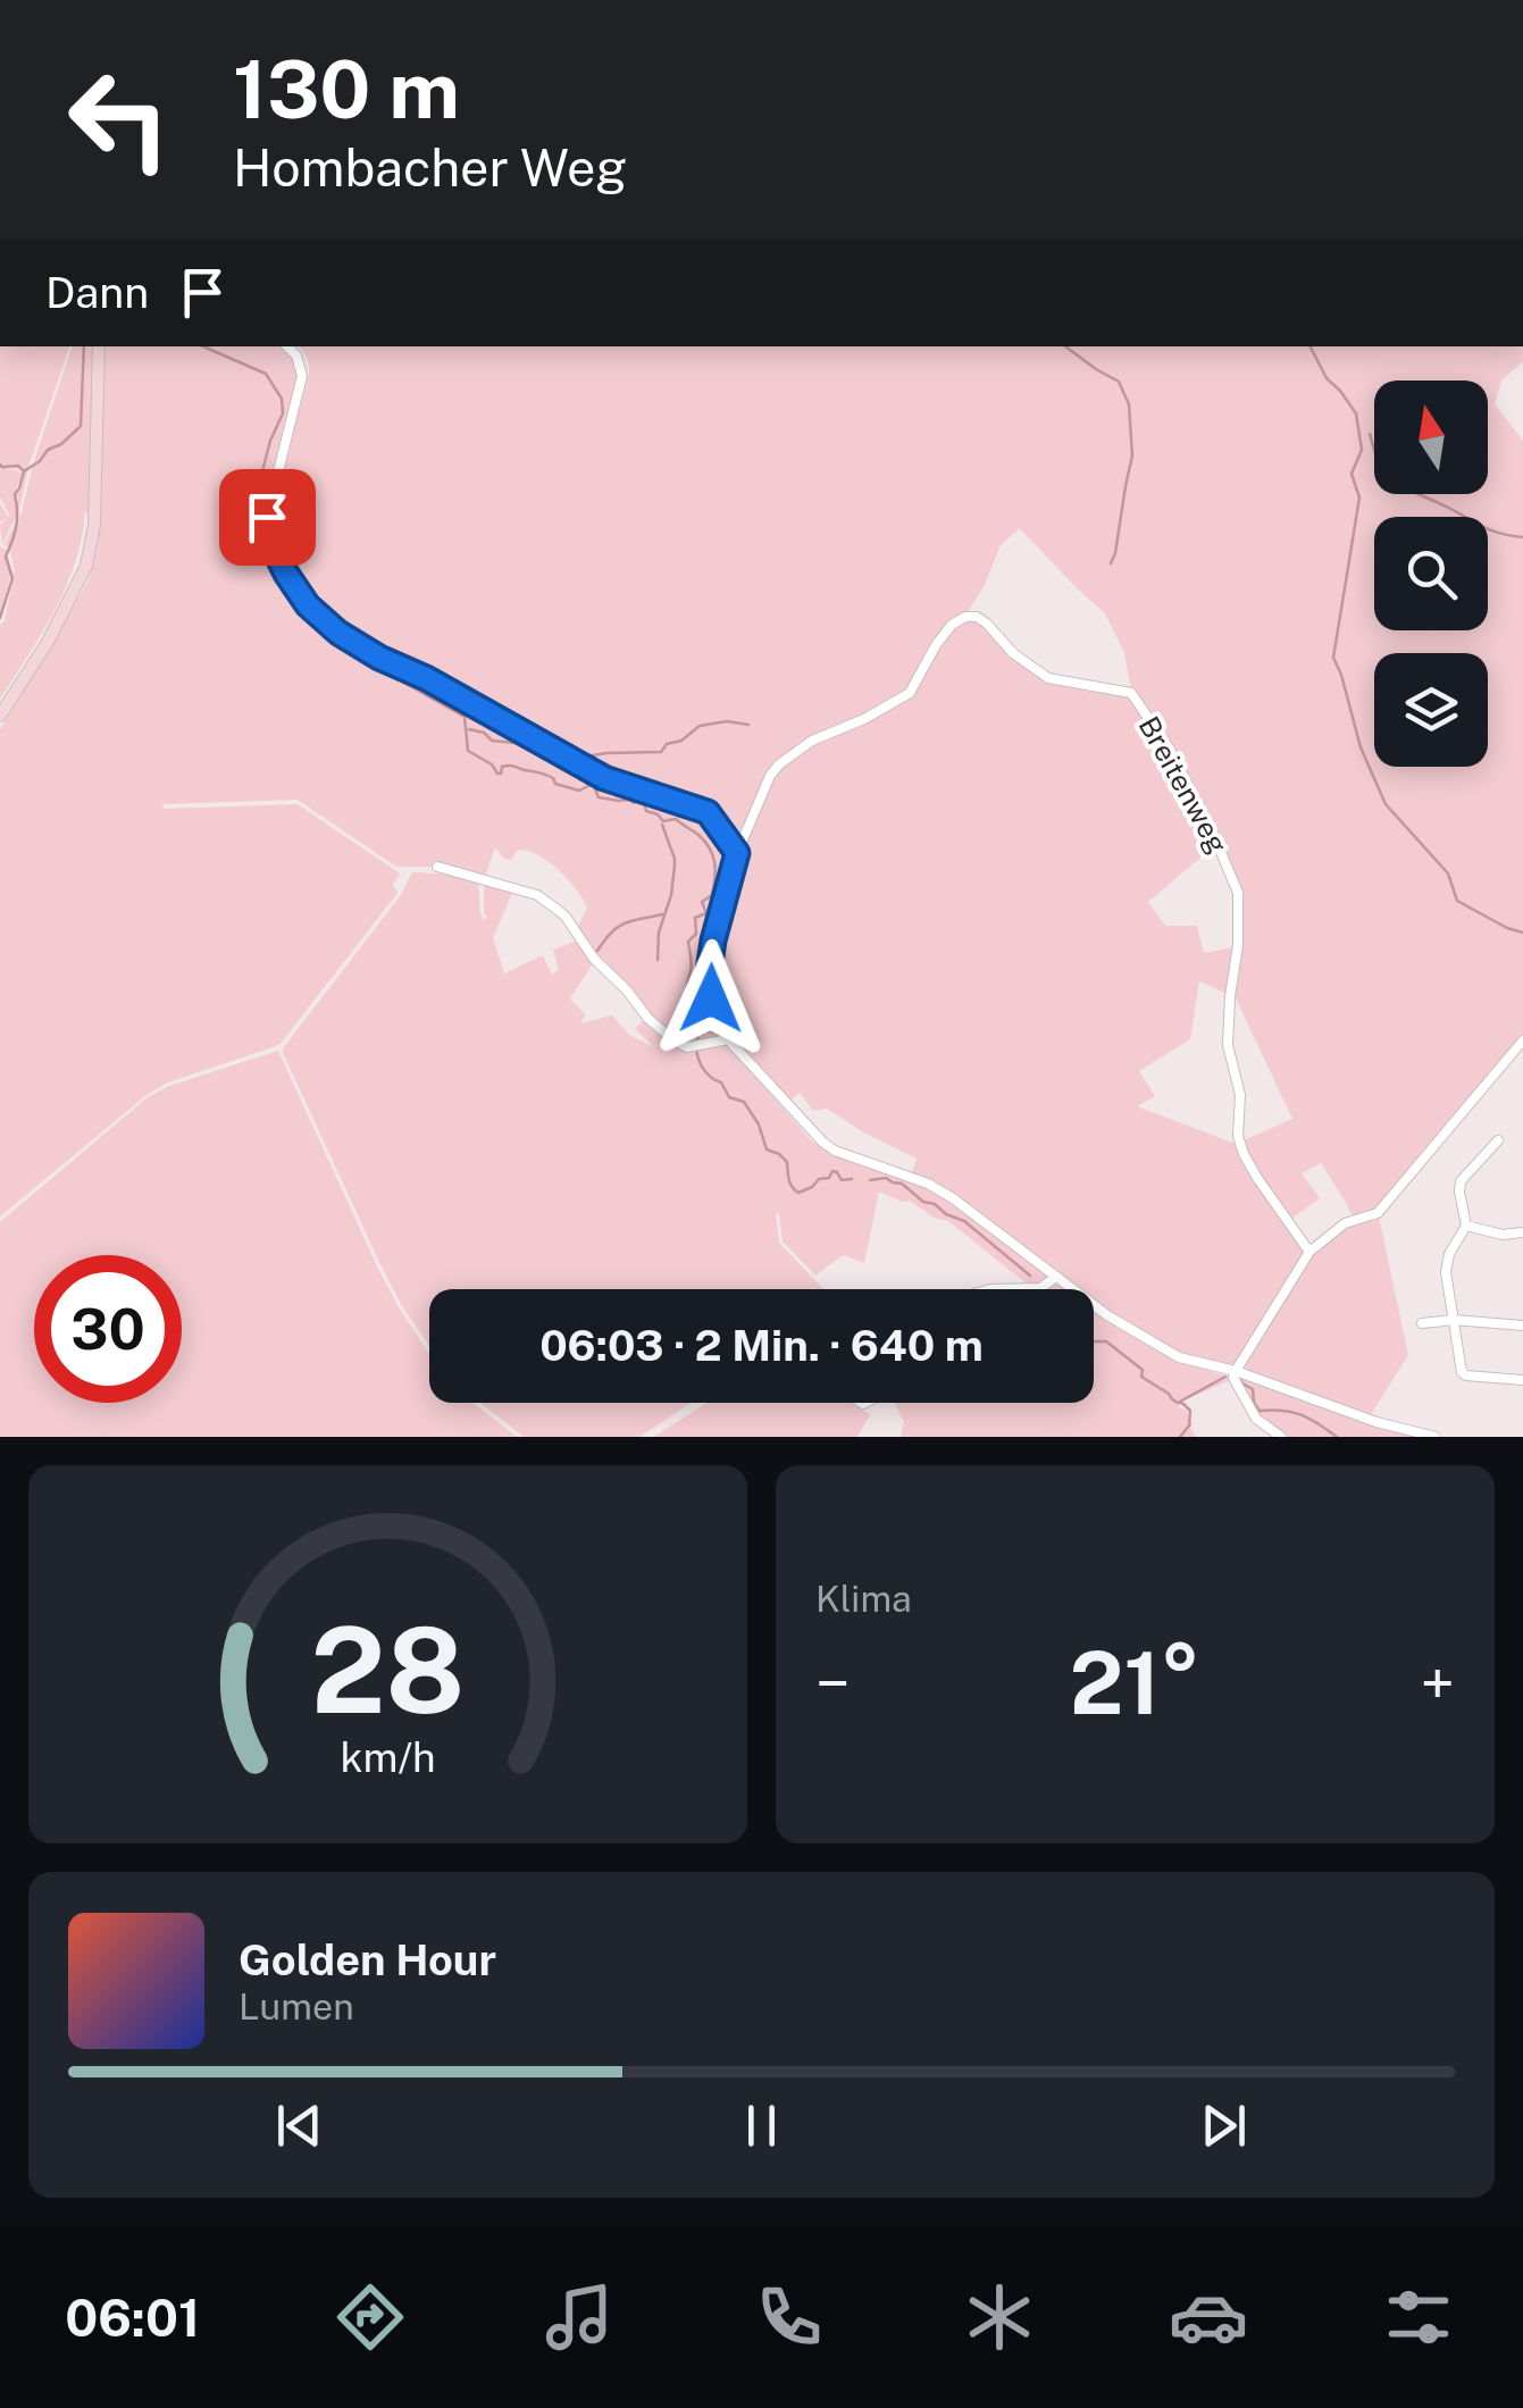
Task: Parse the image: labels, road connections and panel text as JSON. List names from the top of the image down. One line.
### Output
{"streets":{"street":["Breitenweg"]},"north":"top","page":{"turn":["130 m","Hombacher Weg"],"then":"Dann","limit":"30","trip":"06:03 · 2 Min. · 640 m","tile":"Klima","heat":["−","21°","+"],"song":["Golden Hour","Lumen"],"tabs":"06:01","gauge":["28","km/h"]}}
